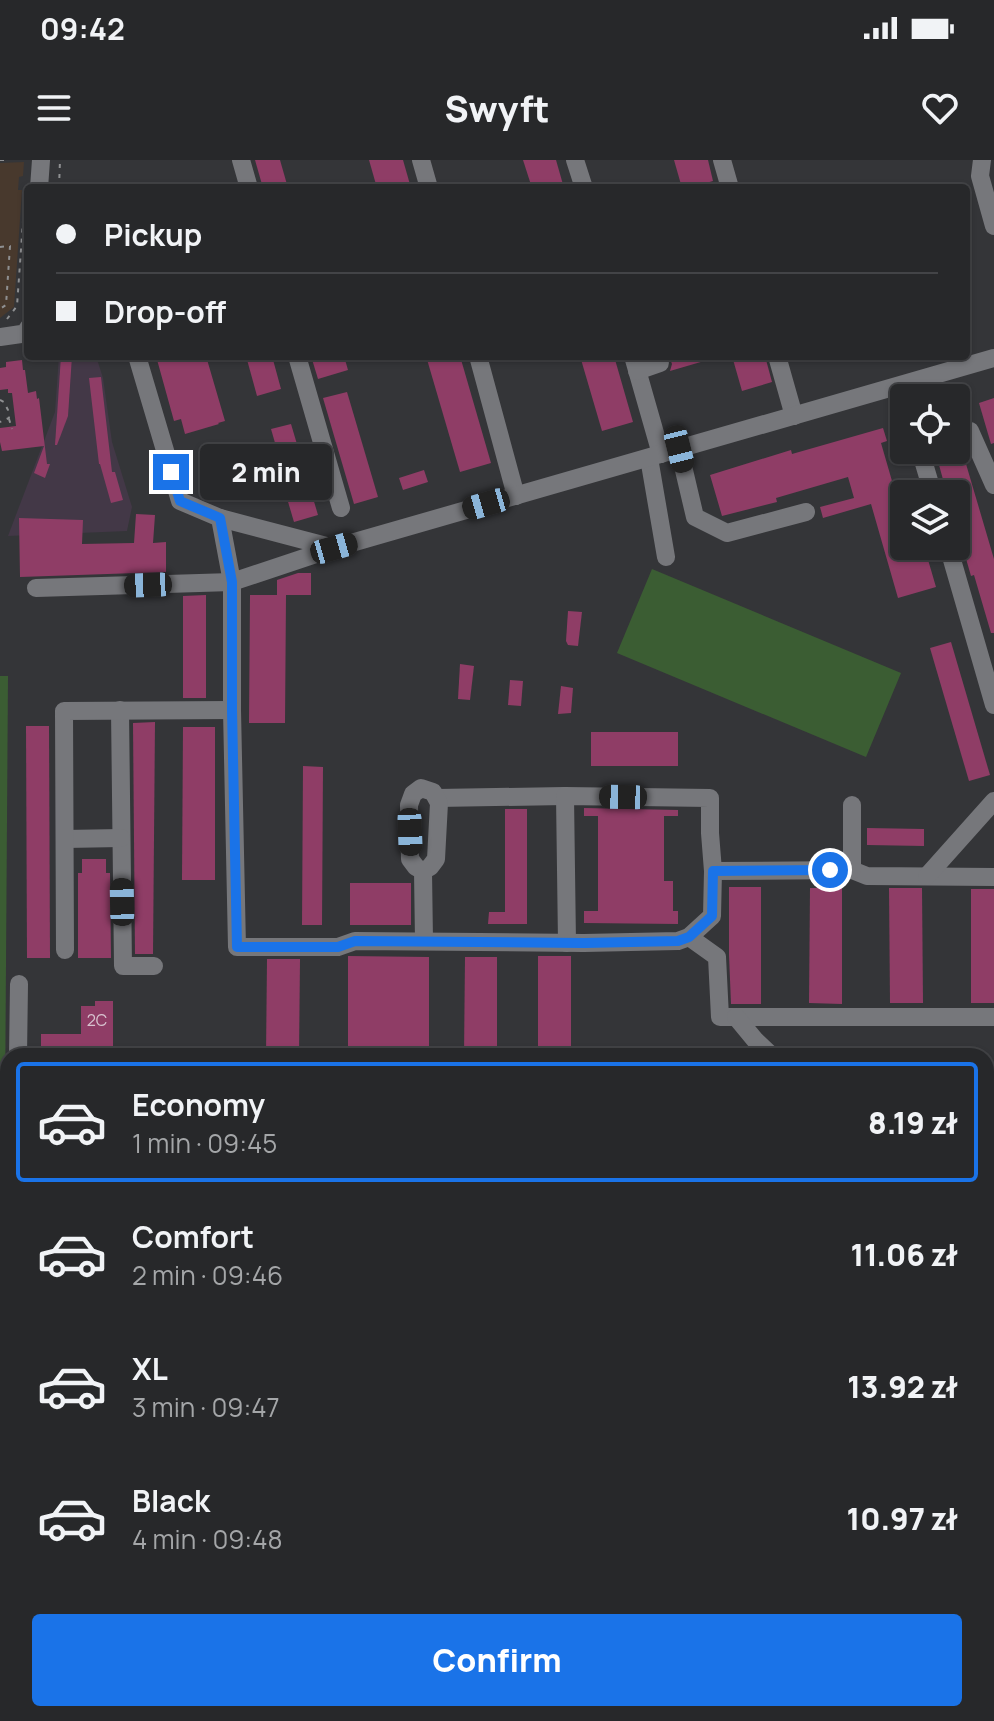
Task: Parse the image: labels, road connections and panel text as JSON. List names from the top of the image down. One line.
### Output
{"house_numbers":["2C"],"page":{"status":"09:42","header":"Swyft","banner":["Pickup","Drop-off"],"bubble":"2 min","list":[{"name":"Economy","note":"1 min · 09:45","value":"8.19 zł"},{"name":"Comfort","note":"2 min · 09:46","value":"11.06 zł"},{"name":"XL","note":"3 min · 09:47","value":"13.92 zł"},{"name":"Black","note":"4 min · 09:48","value":"10.97 zł"}],"buttons":"Confirm"}}
